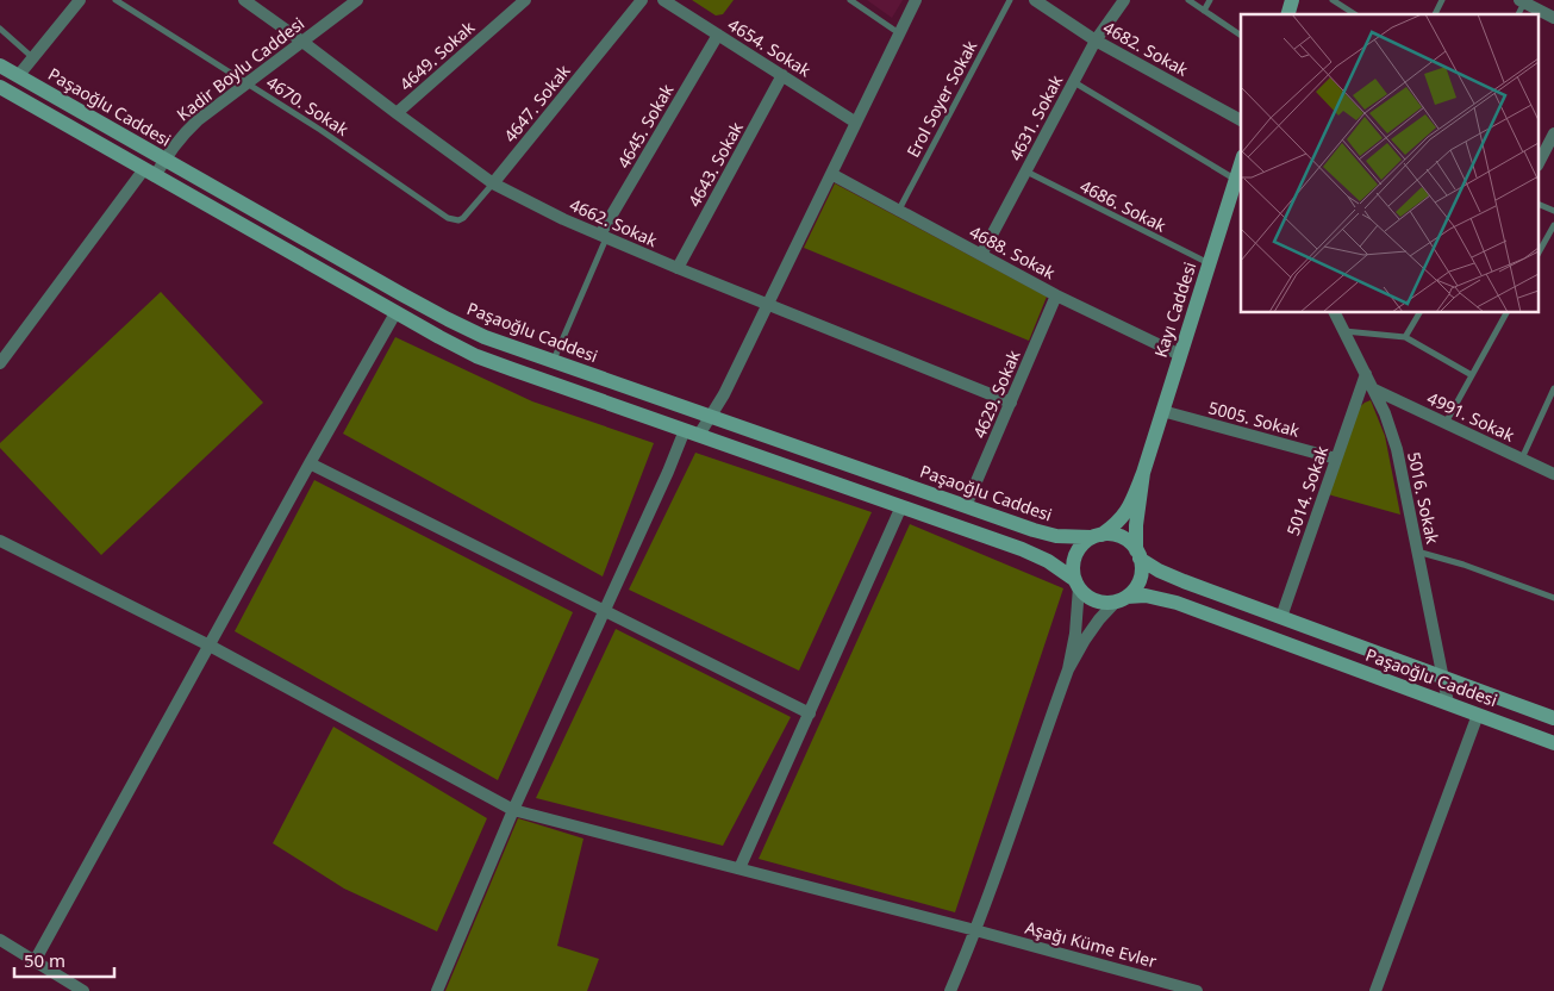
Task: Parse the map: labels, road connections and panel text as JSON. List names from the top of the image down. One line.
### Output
{"streets":{"street":["4654. Sokak","4682. Sokak","4649. Sokak","Kadir Boylu Caddesi","4647. Sokak","Paşaoğlu Caddesi","4631. Sokak","4645. Sokak","4643. Sokak","4662. Sokak","4688. Sokak","Kayı Caddesi","4629. Sokak","4991. Sokak","5005. Sokak","5014. Sokak","5016. Sokak","Aşağı Küme Evler"],"lane":["Erol Soyer Sokak","4670. Sokak","4686. Sokak"]},"crossings":[["4654. Sokak","4645. Sokak"],["4654. Sokak","4643. Sokak"],["4682. Sokak","4631. Sokak"],["4649. Sokak","4662. Sokak"],["Kadir Boylu Caddesi","4670. Sokak"],["Kadir Boylu Caddesi","Paşaoğlu Caddesi"],["Kadir Boylu Caddesi","4662. Sokak"],["Erol Soyer Sokak","4688. Sokak"],["4647. Sokak","4670. Sokak"],["4647. Sokak","4662. Sokak"],["Paşaoğlu Caddesi","4645. Sokak"],["Paşaoğlu Caddesi","Kayı Caddesi"],["Paşaoğlu Caddesi","4629. Sokak"],["Paşaoğlu Caddesi","5014. Sokak"],["Paşaoğlu Caddesi","5016. Sokak"],["4631. Sokak","4686. Sokak"],["4631. Sokak","4688. Sokak"],["4645. Sokak","4662. Sokak"],["4643. Sokak","4662. Sokak"],["4686. Sokak","Kayı Caddesi"],["4662. Sokak","4629. Sokak"],["4688. Sokak","Kayı Caddesi"],["4688. Sokak","4629. Sokak"],["Kayı Caddesi","5005. Sokak"],["4991. Sokak","5016. Sokak"],["5005. Sokak","5014. Sokak"],["5014. Sokak","5016. Sokak"]],"scale_bar":"50 m"}
